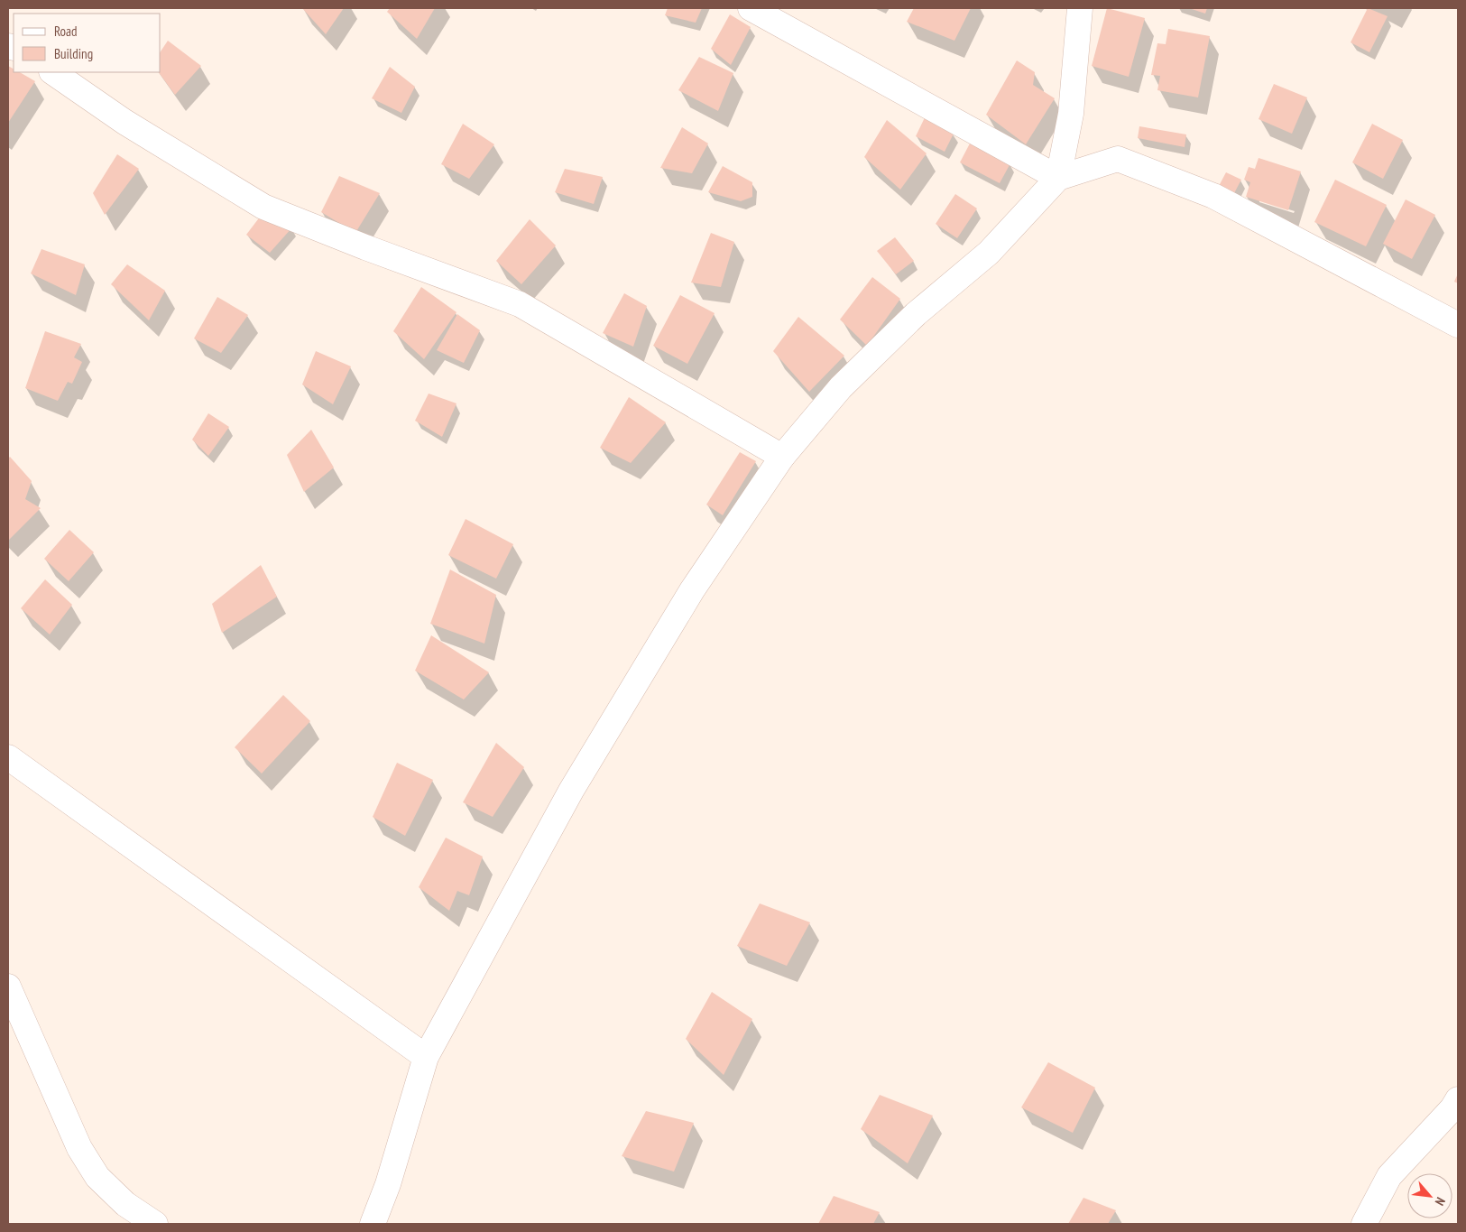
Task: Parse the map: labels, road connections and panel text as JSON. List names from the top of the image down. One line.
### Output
{"legend":["Road","Building"],"north":"bottom right"}
